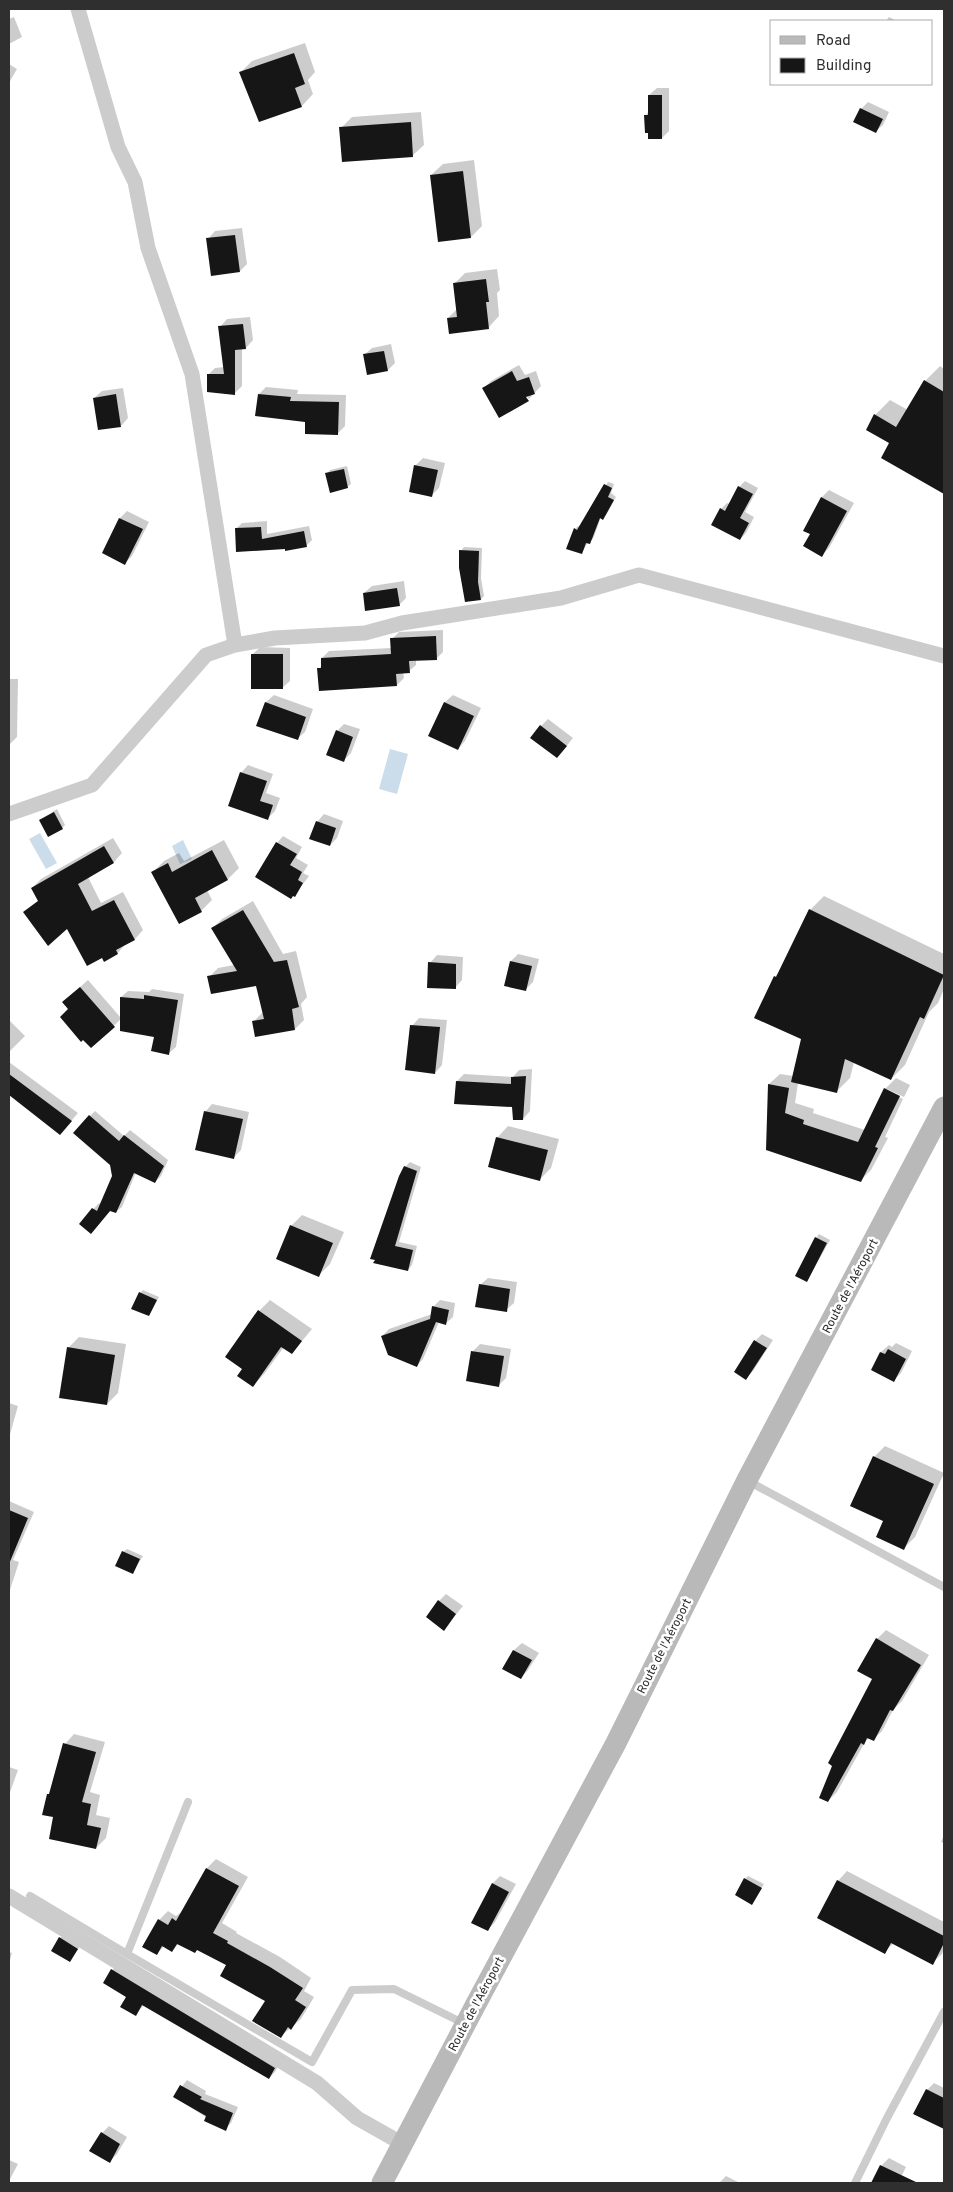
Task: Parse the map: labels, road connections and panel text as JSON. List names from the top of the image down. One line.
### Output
{"streets":{"main road":["Route de l'Aéroport"]},"legend":["Road","Building"]}
